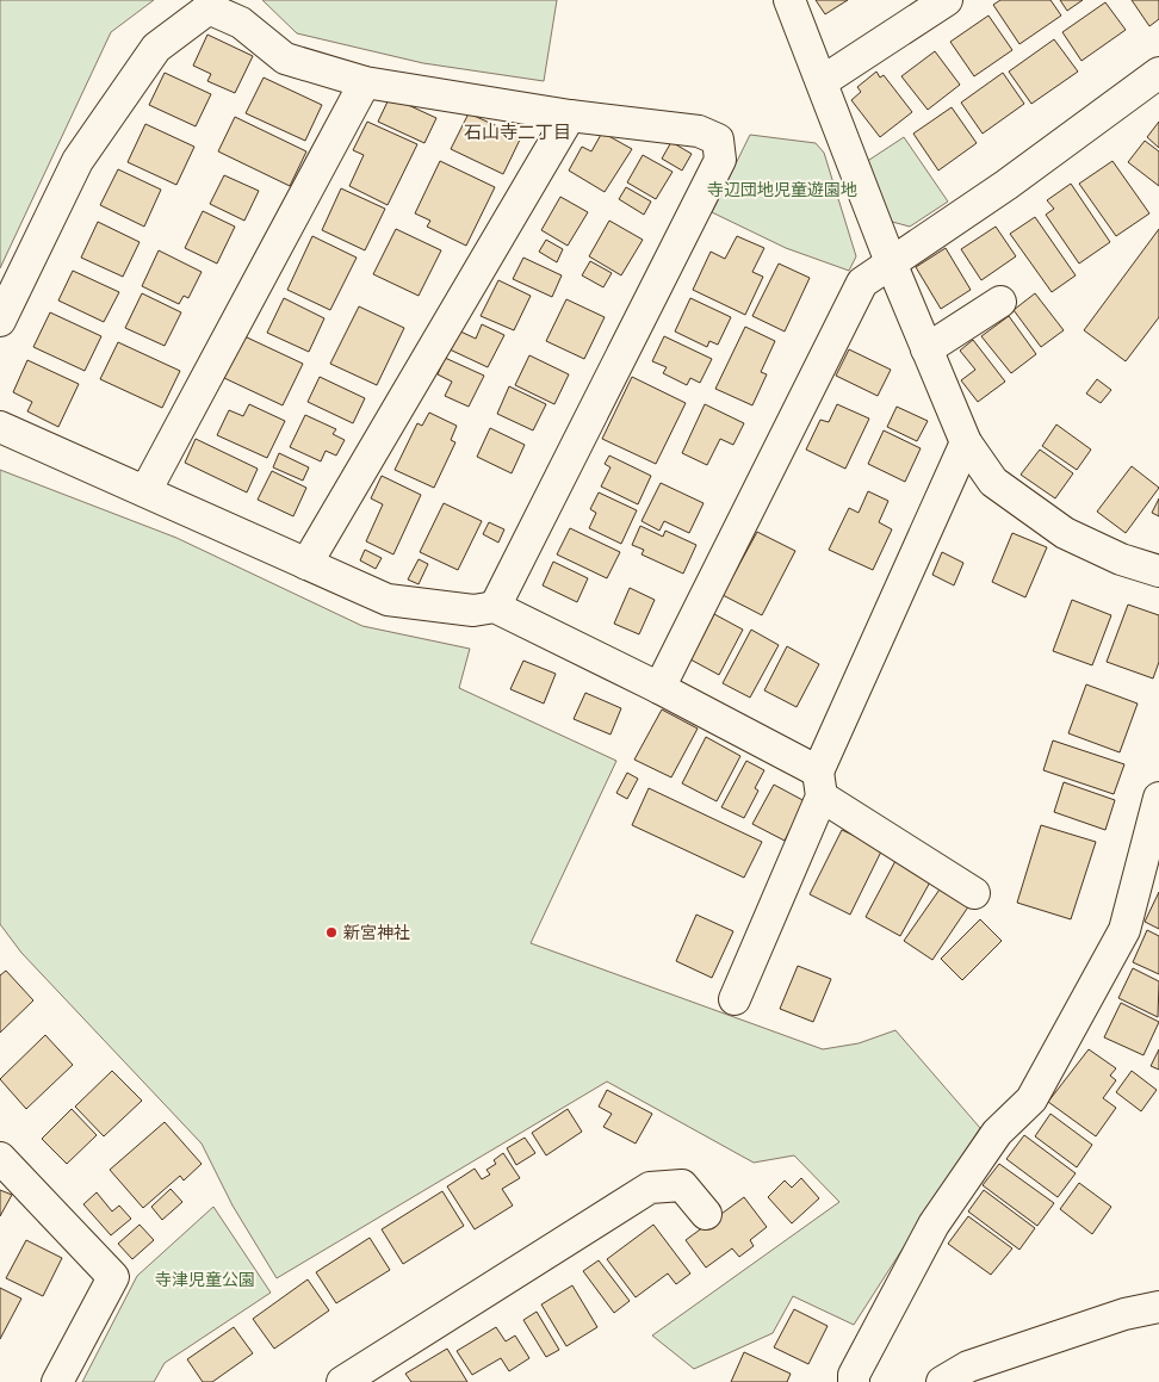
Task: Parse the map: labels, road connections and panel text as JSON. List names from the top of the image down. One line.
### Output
{"districts":["石山寺二丁目"],"parks":["寺辺団地児童遊園地","寺津児童公園"],"places":["新宮神社"]}
